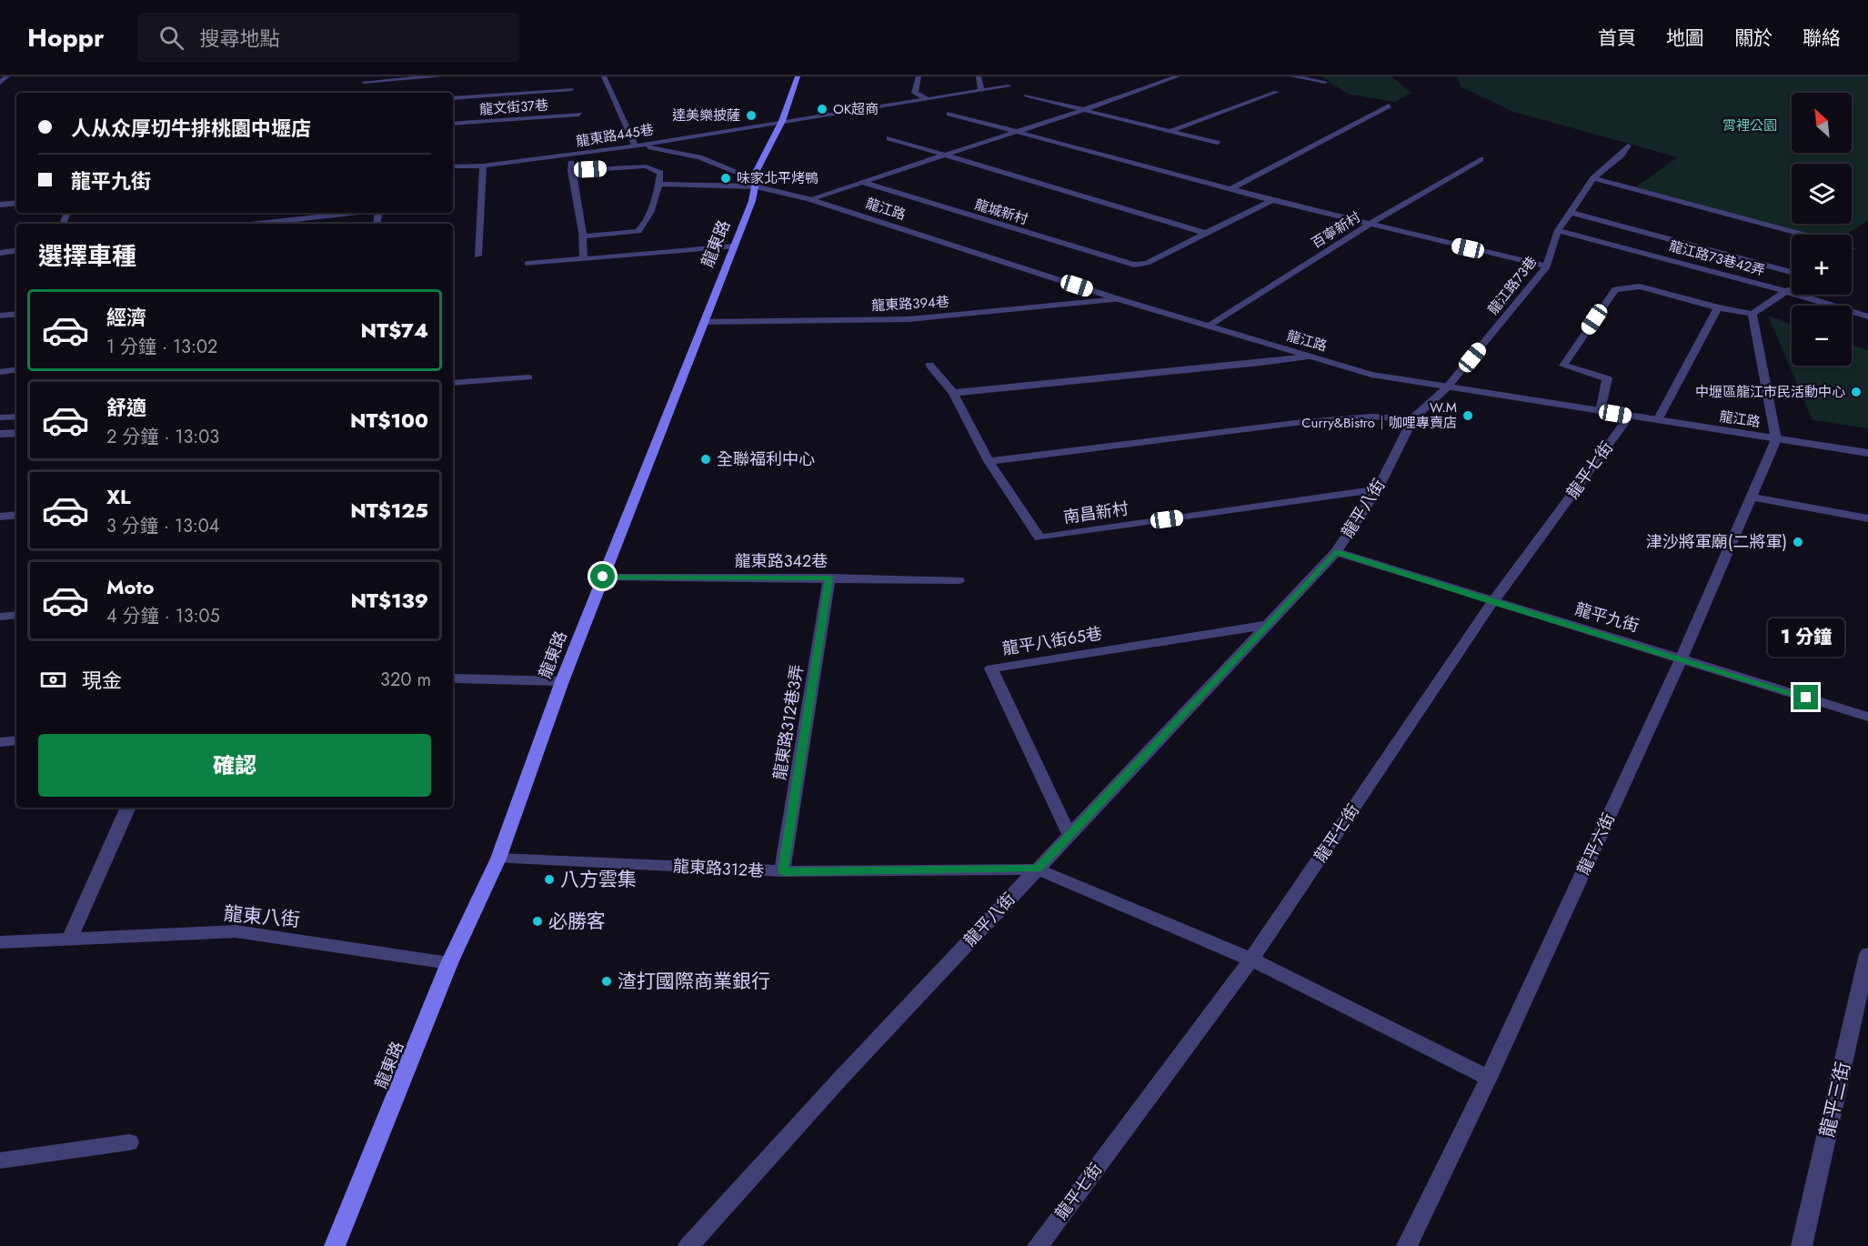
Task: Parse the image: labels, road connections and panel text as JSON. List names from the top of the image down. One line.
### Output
{"streets":{"street":["龍文街37巷","龍東路445巷","龍江路","龍城新村","百寧新村","龍東路","龍江路73巷42弄","龍江路73巷","龍東路394巷","龍平七街","龍平八街","南昌新村","龍東路342巷","龍平九街","龍平八街65巷","龍東路312巷3弄","龍平六街","龍東路312巷","龍東八街","龍平三街"]},"crossings":[["龍東路445巷","龍東路"],["龍江路","百寧新村"],["龍江路","龍東路"],["龍江路","龍江路73巷"],["龍江路","龍東路394巷"],["龍江路","龍平七街"],["龍江路","龍平八街"],["龍江路","龍平六街"],["龍東路","龍東路394巷"],["龍東路","龍東路342巷"],["龍東路","龍東路312巷"],["龍東路","龍東八街"],["龍江路73巷42弄","龍江路73巷"],["龍江路73巷","龍平八街"],["龍平七街","龍平九街"],["龍平八街","南昌新村"],["龍平八街","龍平九街"],["龍平八街","龍平八街65巷"],["龍平八街","龍東路312巷"],["龍東路342巷","龍東路312巷3弄"],["龍平九街","龍平六街"],["龍東路312巷3弄","龍東路312巷"]],"parks":["霄裡公園"],"places":["OK超商","達美樂披薩","味家北平烤鴨","中壢區龍江市民活動中心","W.M Curry&Bistro｜咖哩專賣店","全聯福利中心","津沙將軍廟(二將軍)","八方雲集","必勝客","渣打國際商業銀行"],"north":"top left","page":{"header":"Hoppr","search":"搜尋地點","nav":["首頁","地圖","關於","聯絡"],"map_buttons":["+","−"],"banner":["人从众厚切牛排桃園中壢店","龍平九街"],"heading":"選擇車種","list":[{"name":"經濟","note":"1 分鐘 · 13:02","value":"NT$74"},{"name":"舒適","note":"2 分鐘 · 13:03","value":"NT$100"},{"name":"XL","note":"3 分鐘 · 13:04","value":"NT$125"},{"name":"Moto","note":"4 分鐘 · 13:05","value":"NT$139"}],"bubble":"1 分鐘","pay":["現金","320 m"],"buttons":"確認"}}
